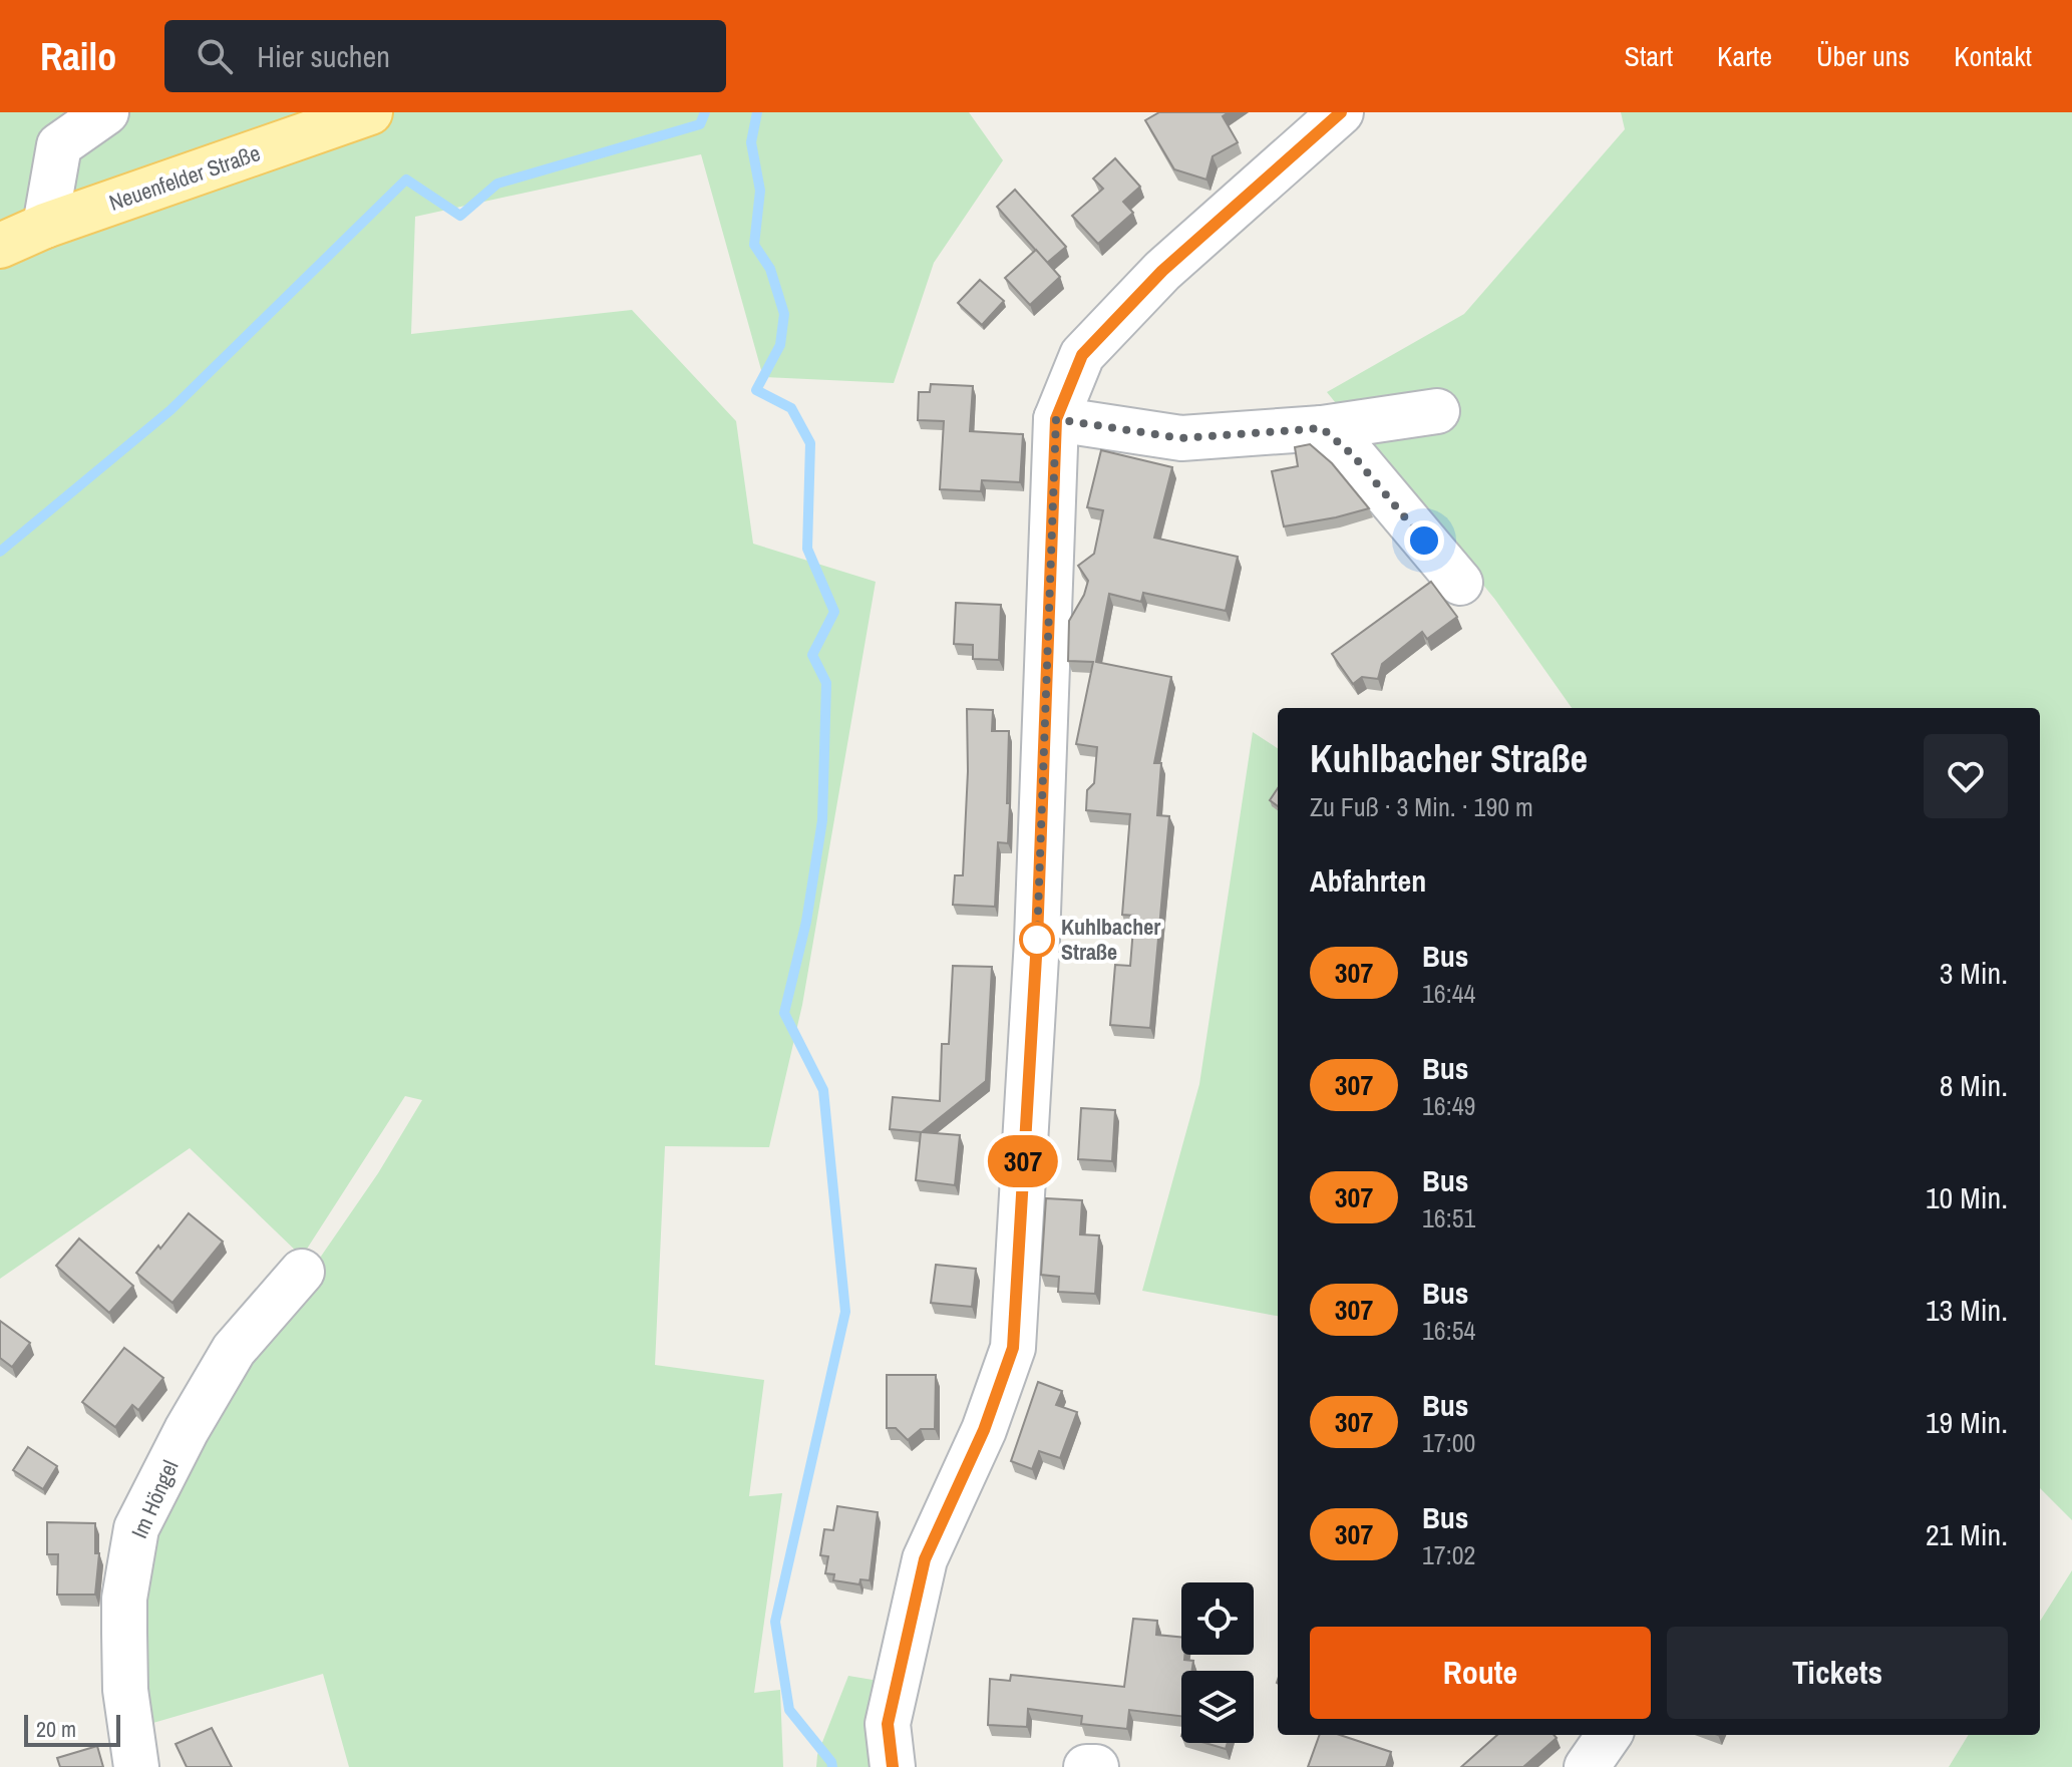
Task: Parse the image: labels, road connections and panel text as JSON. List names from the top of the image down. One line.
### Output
{"streets":{"main road":["Neuenfelder Straße"],"street":["Im Höngel"]},"places":["Kuhlbacher Straße"],"lines":["bus line 307"],"scale_bar":"20 m","page":{"header":"Railo","search":"Hier suchen","nav":["Start","Karte","Über uns","Kontakt"],"on_map":"307","heading":[["Kuhlbacher Straße","Zu Fuß · 3 Min. · 190 m"],"Abfahrten"],"list":[{"mark":"307","name":"Bus","note":"16:44","value":"3 Min."},{"mark":"307","name":"Bus","note":"16:49","value":"8 Min."},{"mark":"307","name":"Bus","note":"16:51","value":"10 Min."},{"mark":"307","name":"Bus","note":"16:54","value":"13 Min."},{"mark":"307","name":"Bus","note":"17:00","value":"19 Min."},{"mark":"307","name":"Bus","note":"17:02","value":"21 Min."}],"buttons":["Route","Tickets"],"scale":"20 m"}}
